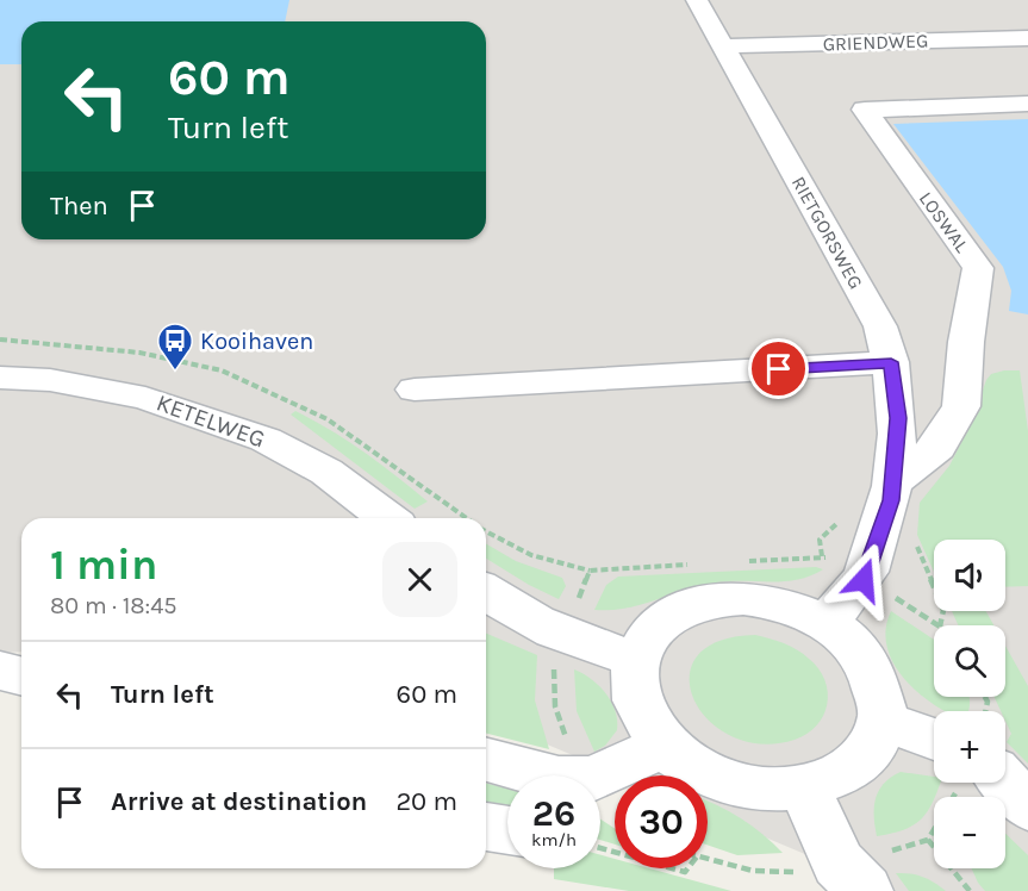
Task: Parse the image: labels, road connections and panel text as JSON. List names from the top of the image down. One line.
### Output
{"streets":{"street":["GRIENDWEG","LOSWAL","RIETGORSWEG","KETELWEG"]},"crossings":[["GRIENDWEG","RIETGORSWEG"],["LOSWAL","RIETGORSWEG"]],"places":{"bus stop":["Kooihaven"]},"page":{"turn":["60 m","Turn left"],"then":"Then","heading":["1 min","80 m · 18:45"],"map_buttons":["+","−"],"list":[{"name":"Turn left","value":"60 m"},{"name":"Arrive at destination","value":"20 m"}],"speed":"26 km/h","limit":"30"}}
